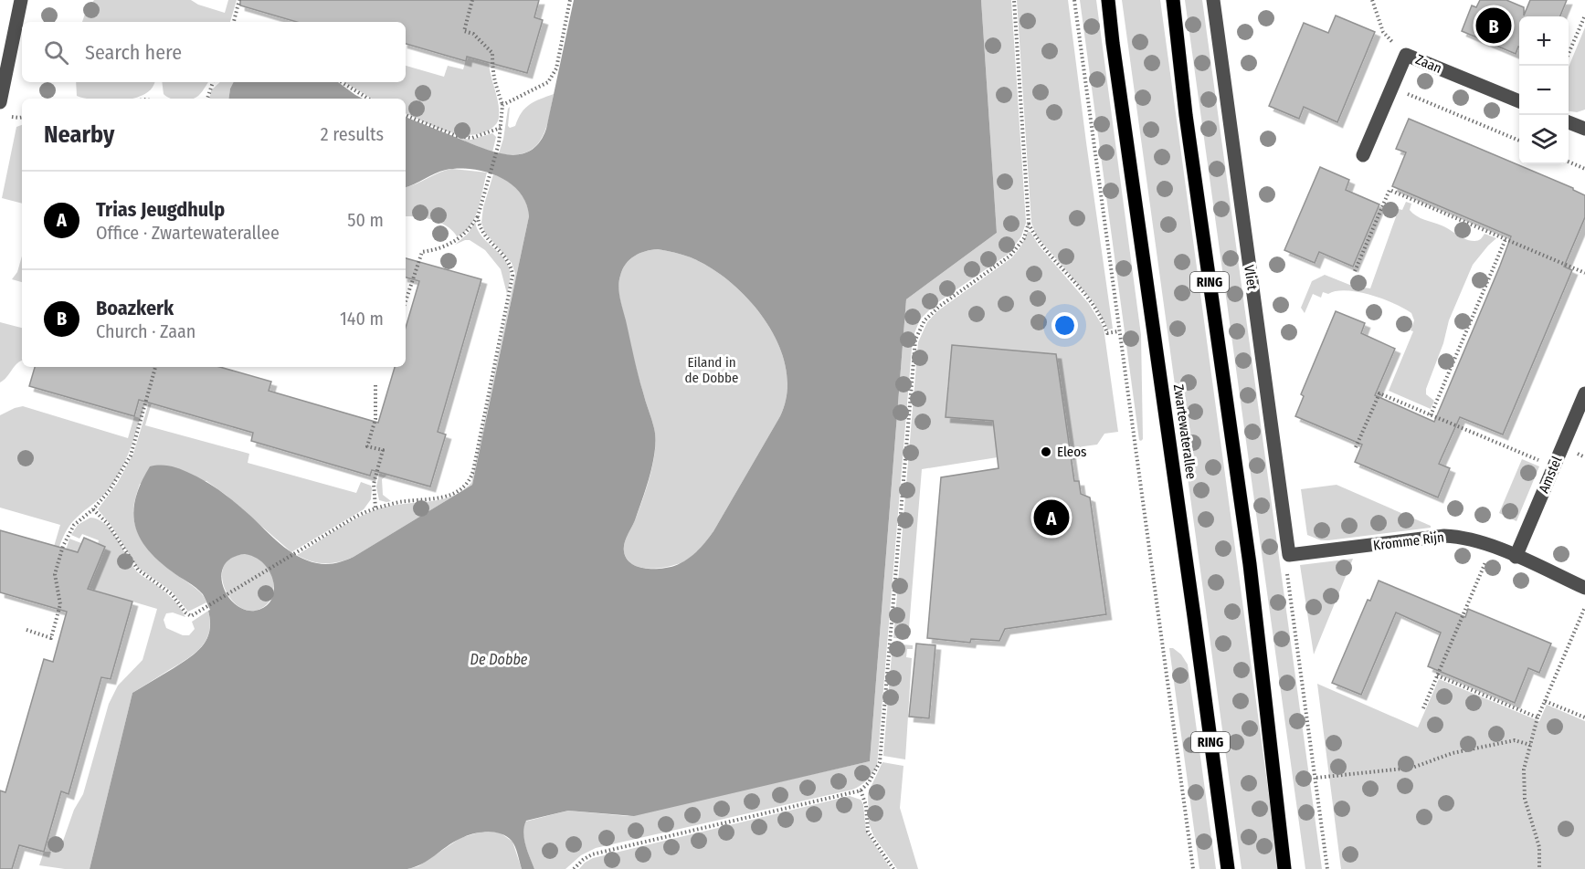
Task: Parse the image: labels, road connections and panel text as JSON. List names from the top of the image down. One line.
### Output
{"streets":{"main road":["RING","Zwartewaterallee"],"street":["Zaan","Vliet","Amstel","Kromme Rijn"]},"crossings":[["Vliet","Kromme Rijn"],["Amstel","Kromme Rijn"]],"water":["De Dobbe"],"parks":["Eiland in de Dobbe"],"places":["Eleos"],"page":{"pins":["B","A"],"map_buttons":["+","−"],"search":"Search here","heading":["Nearby","2 results"],"list":[{"mark":"A","name":"Trias Jeugdhulp","note":"Office · Zwartewaterallee","value":"50 m"},{"mark":"B","name":"Boazkerk","note":"Church · Zaan","value":"140 m"}]}}
